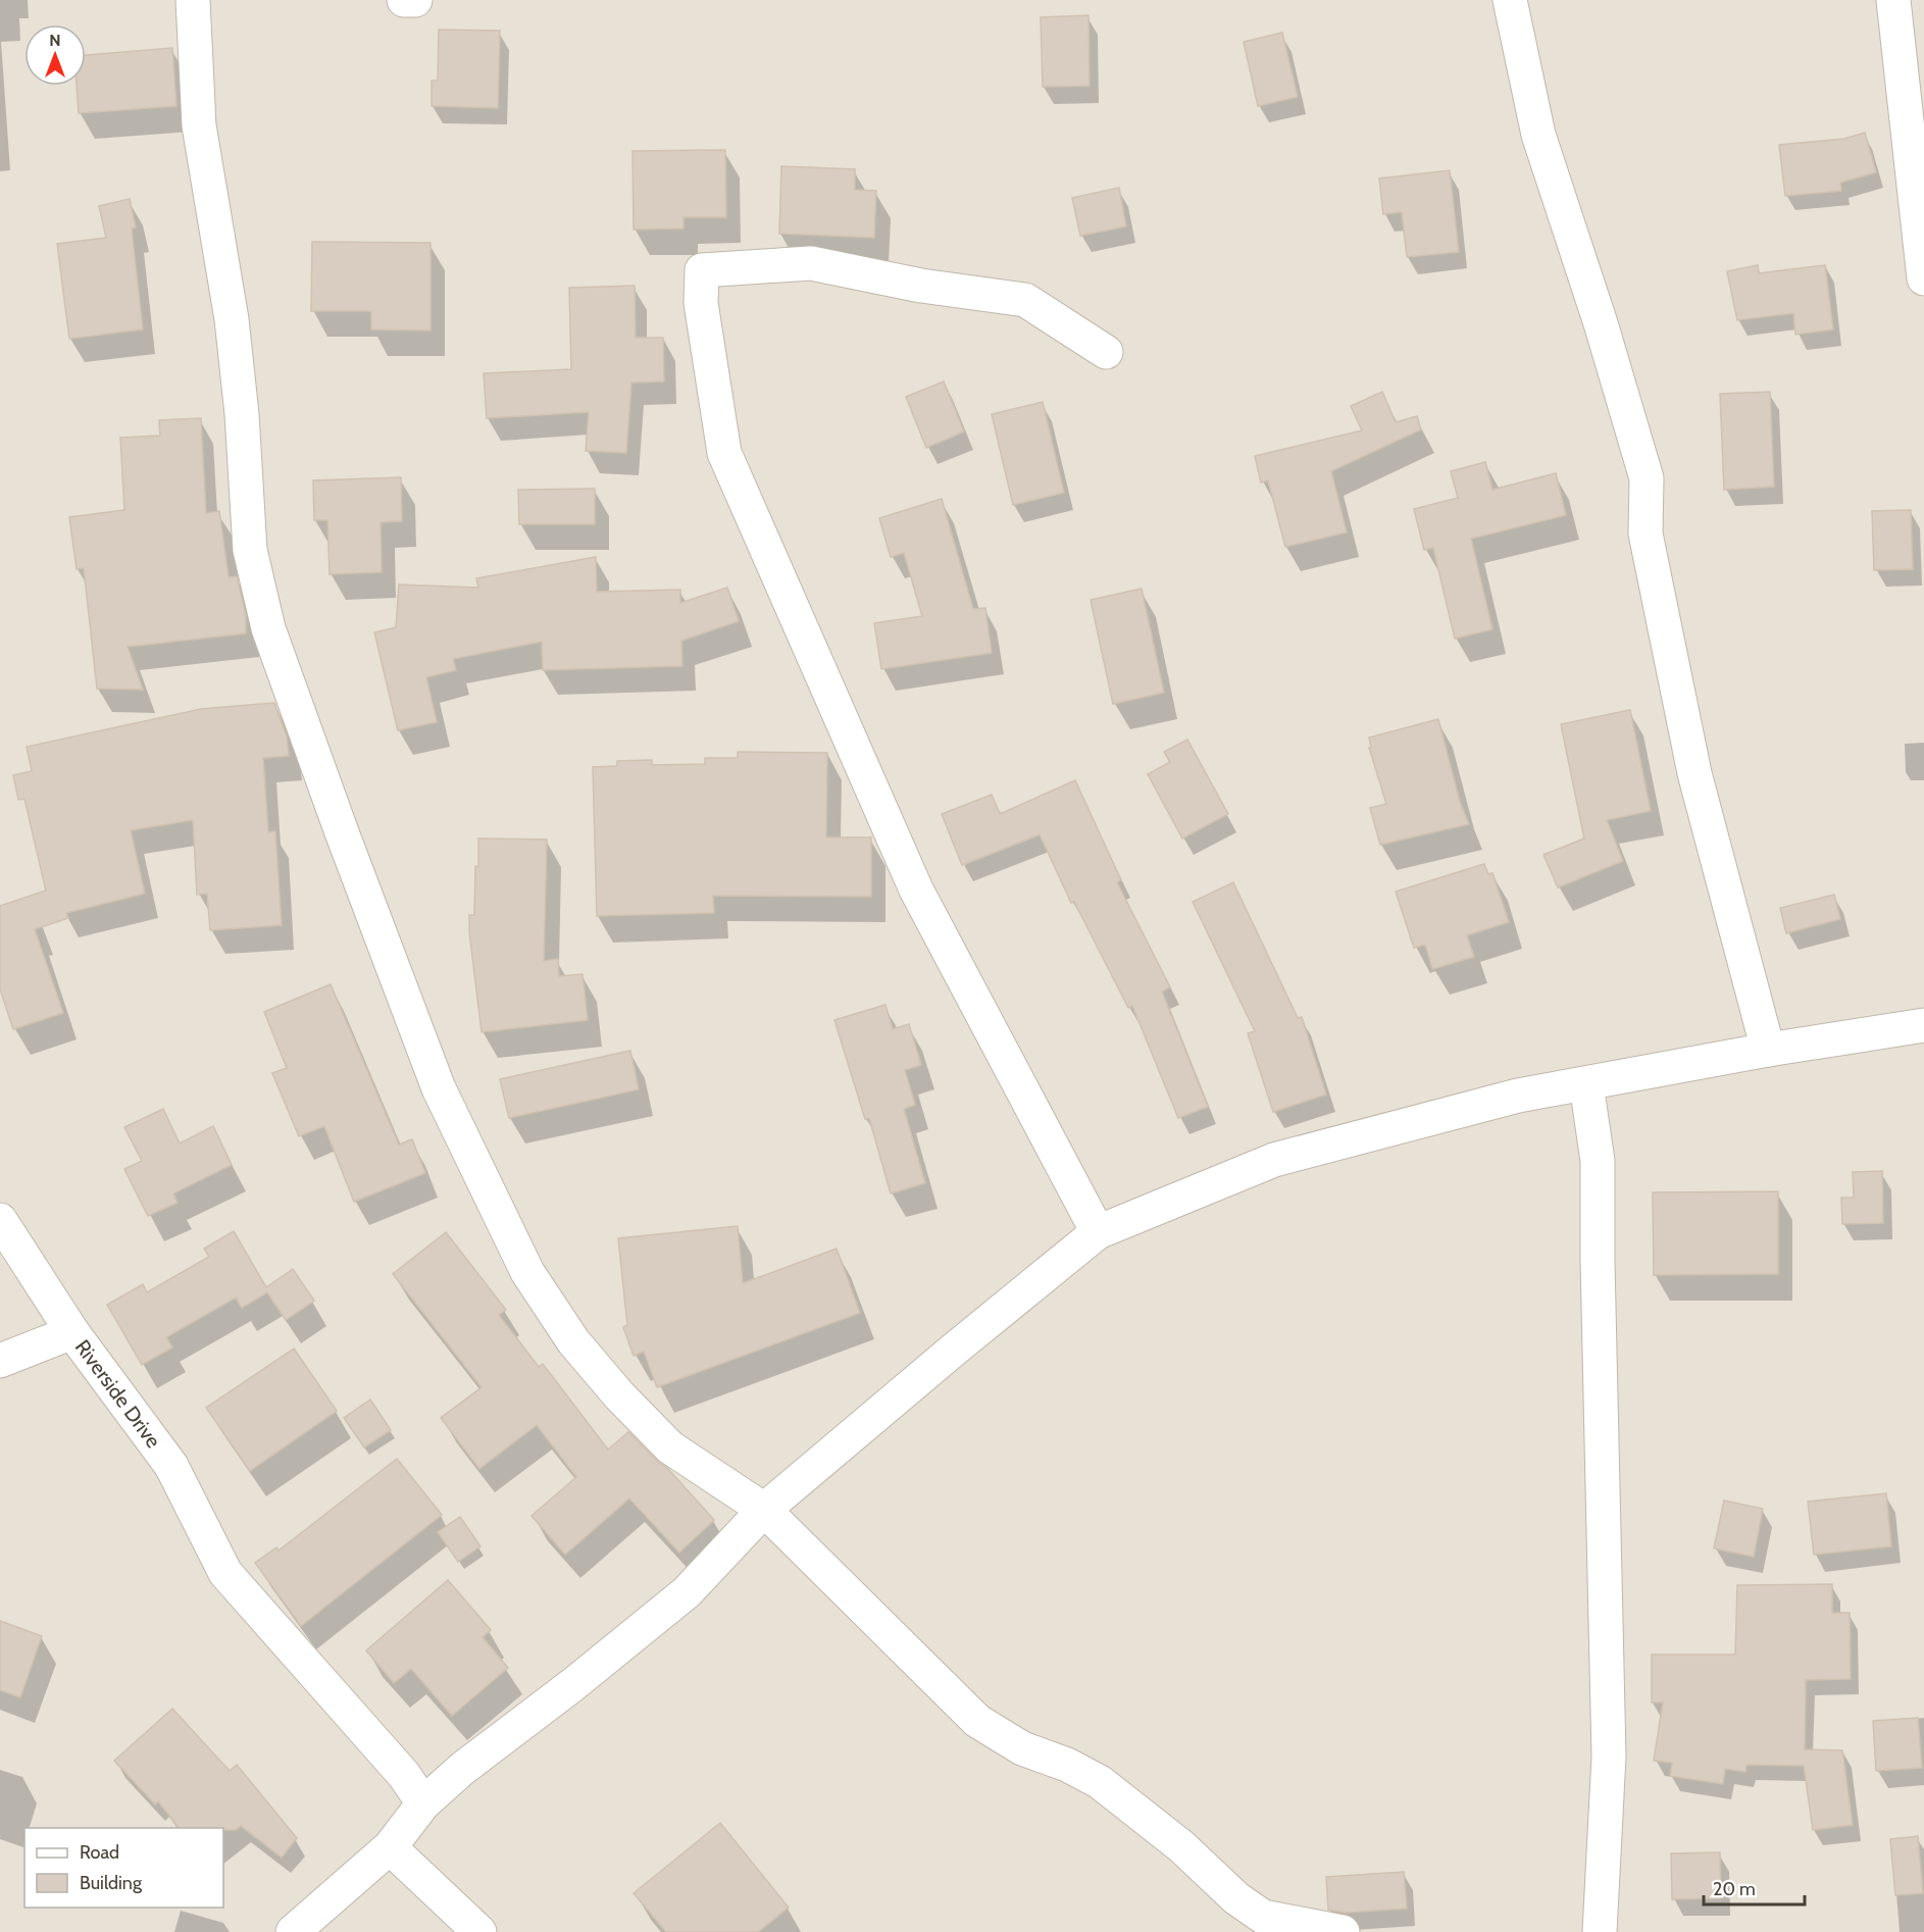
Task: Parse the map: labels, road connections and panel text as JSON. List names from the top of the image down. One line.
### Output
{"streets":{"street":["Riverside Drive"]},"legend":["Road","Building"],"scale_bar":"20 m","north":"top"}
